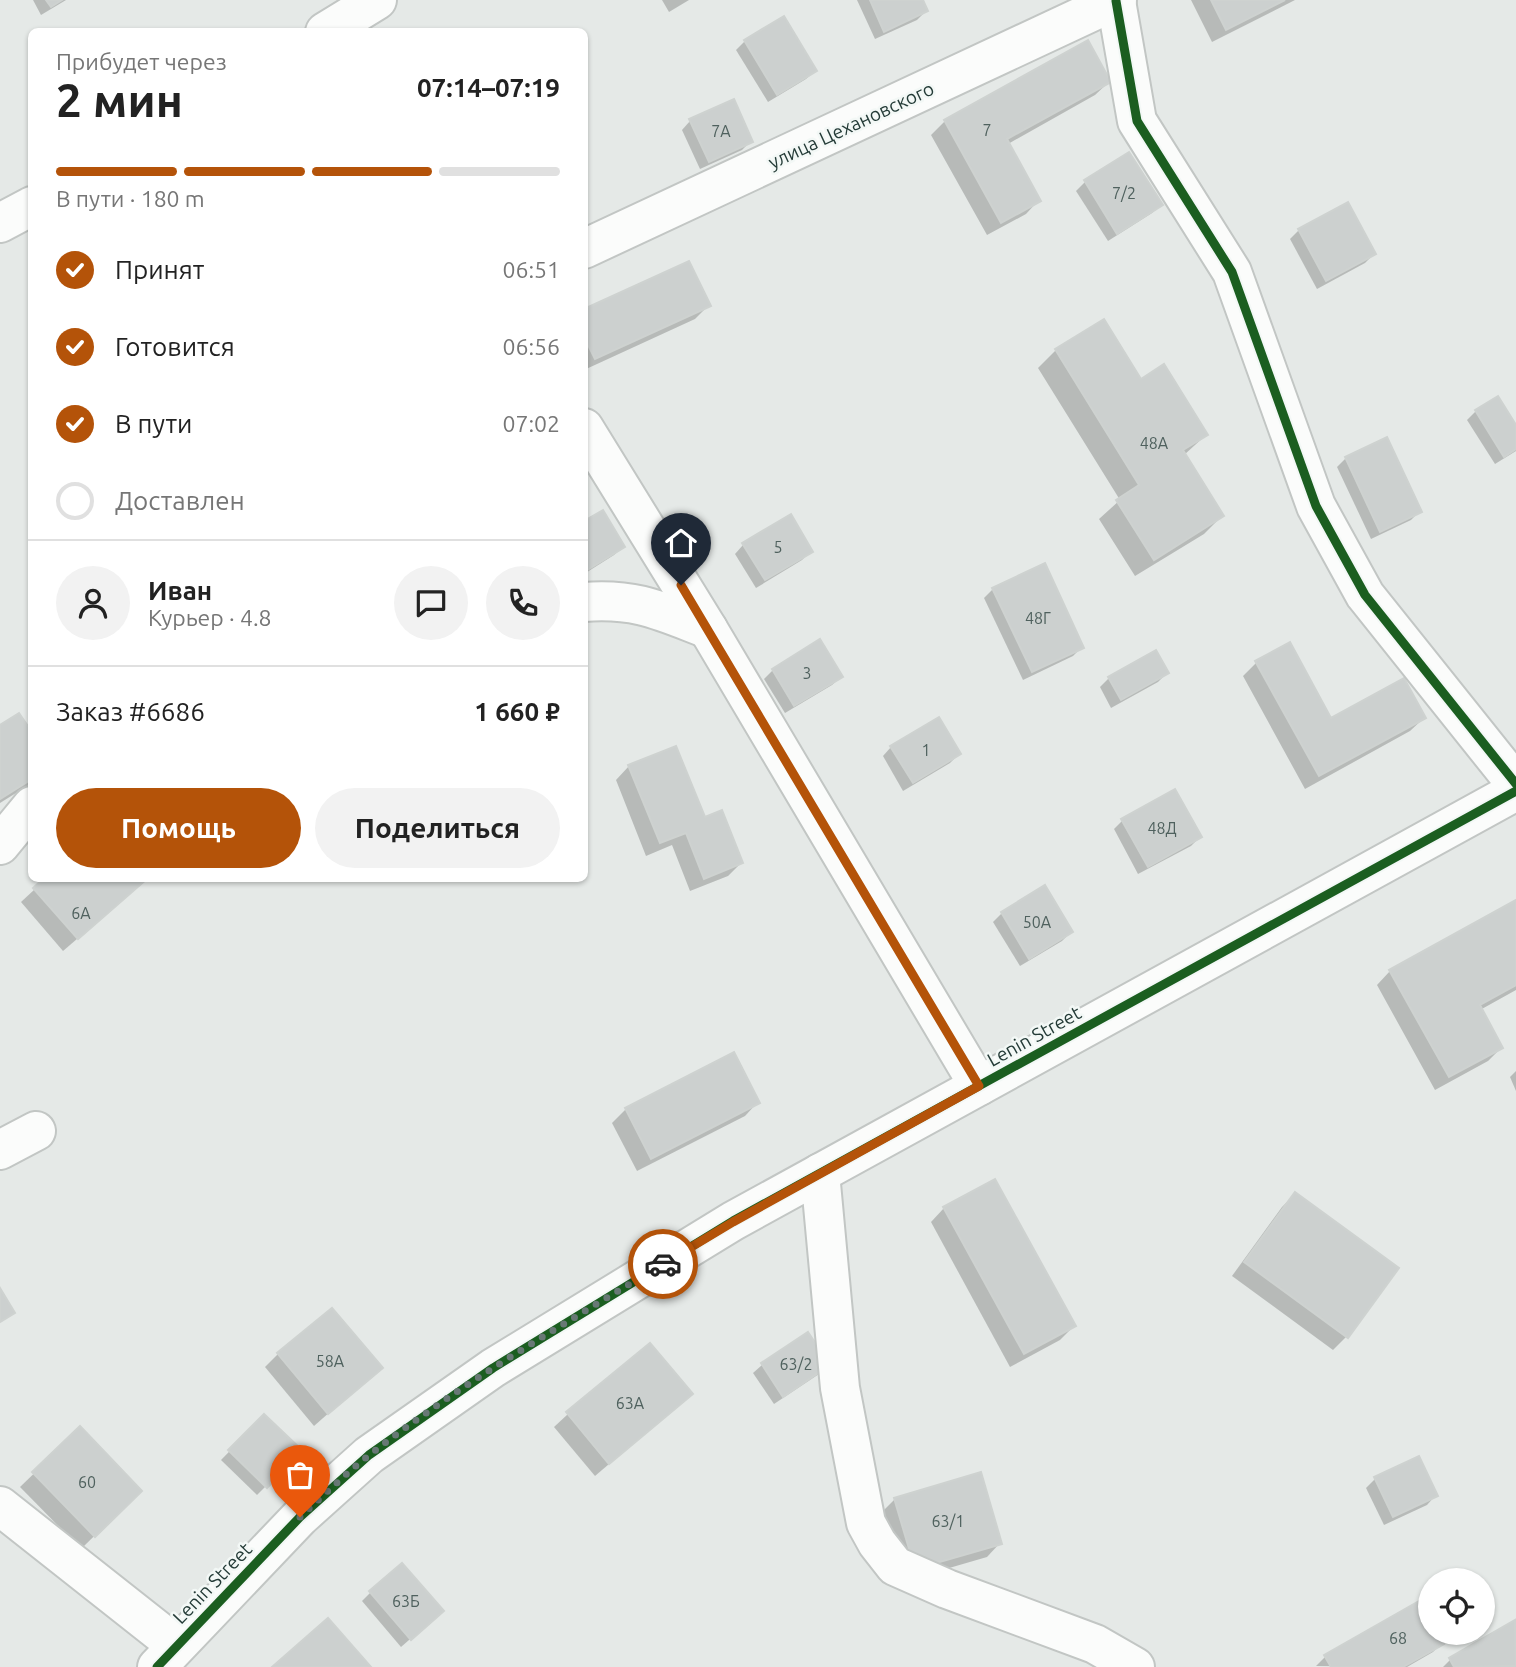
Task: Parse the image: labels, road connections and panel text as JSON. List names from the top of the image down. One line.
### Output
{"streets":{"street":["улица Цехановского","Lenin Street"]},"house_numbers":["7","7А","7/2","48А","5","48Г","3","1","48Д","6А","50А","58А","63/2","63А","60","63/1","63Б","68"],"page":{"heading":["2 мин","Прибудет через","07:14–07:19"],"panel":["Иван","Курьер · 4.8","Заказ #6686","1 660 ₽"],"bar":"В пути · 180 m","list":[["Принят","06:51"],["Готовится","06:56"],["В пути","07:02"],"Доставлен"],"buttons":["Помощь","Поделиться"]}}
